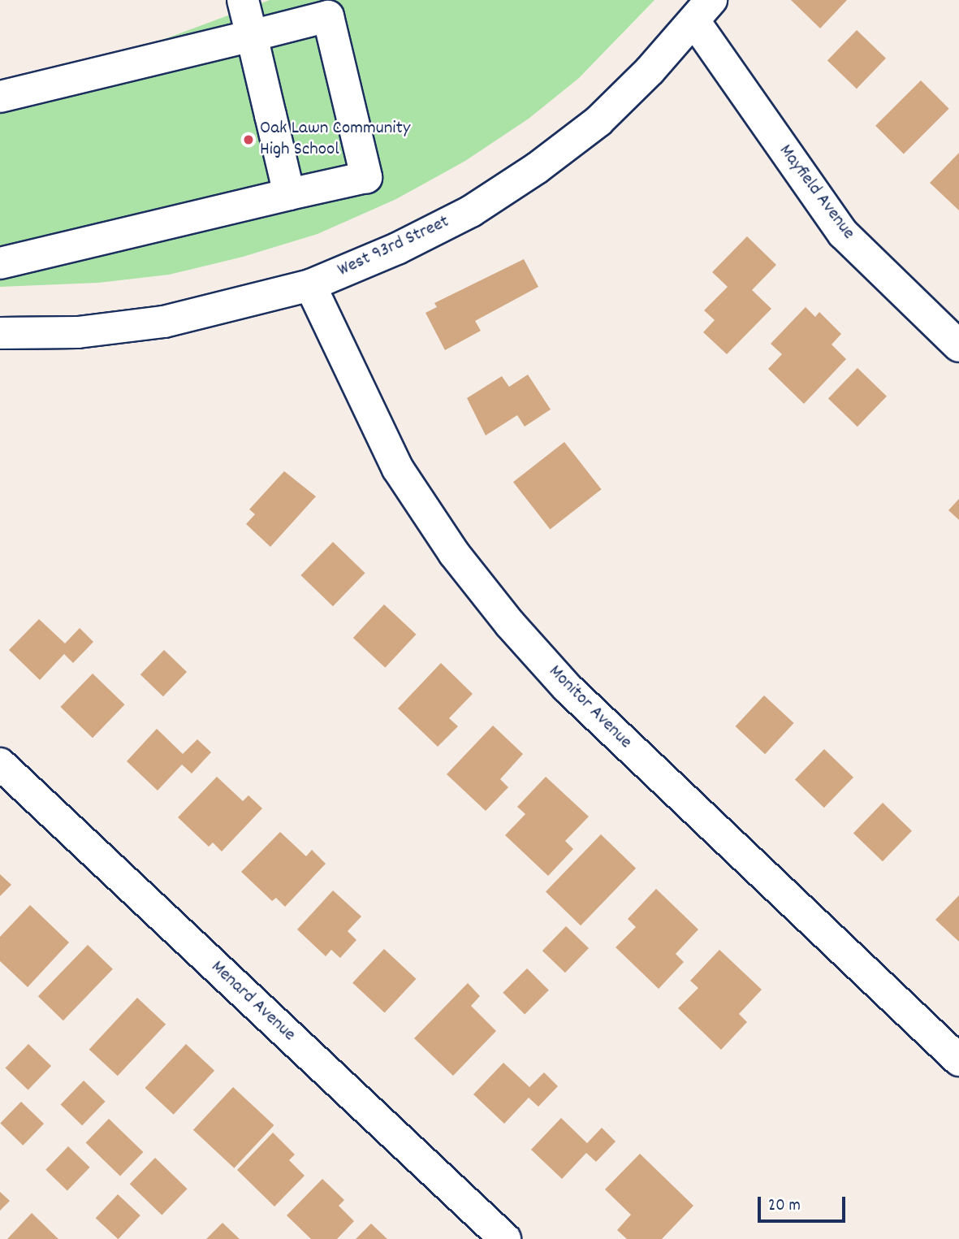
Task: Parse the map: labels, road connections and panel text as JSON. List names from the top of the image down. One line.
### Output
{"streets":{"street":["Mayfield Avenue","West 93rd Street","Monitor Avenue","Menard Avenue"]},"crossings":[["Mayfield Avenue","West 93rd Street"],["West 93rd Street","Monitor Avenue"]],"places":["Oak Lawn Community High School"],"scale_bar":"20 m"}
